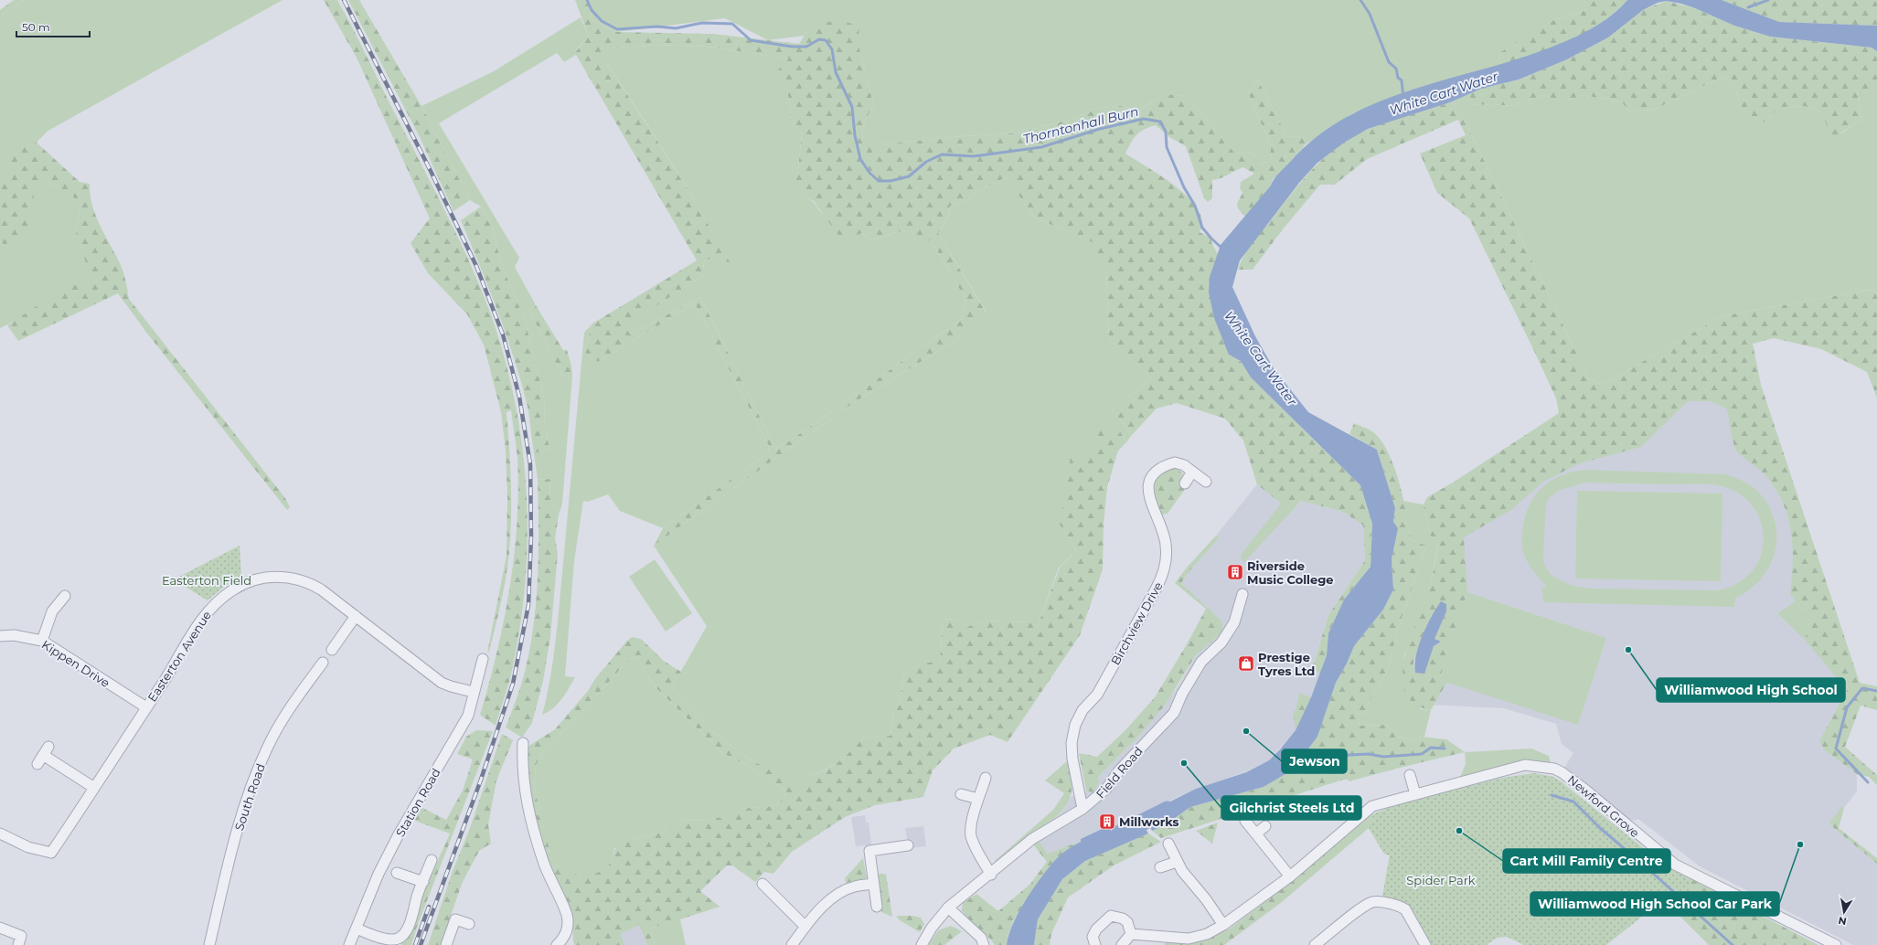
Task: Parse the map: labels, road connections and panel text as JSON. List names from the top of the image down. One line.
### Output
{"streets":{"street":["Birchview Drive","Easterton Avenue","Kippen Drive","Field Road","South Road","Station Road","Newford Grove"]},"crossings":[["Birchview Drive","Field Road"],["Easterton Avenue","Kippen Drive"],["Easterton Avenue","Station Road"]],"water":["White Cart Water","Thorntonhall Burn"],"parks":["Easterton Field","Spider Park"],"places":{"building":["Riverside Music College","Millworks"],"other":["Williamwood High School","Jewson","Gilchrist Steels Ltd","Cart Mill Family Centre","Williamwood High School Car Park"],"shop":["Prestige Tyres Ltd"]},"scale_bar":"50 m","north":"bottom"}
